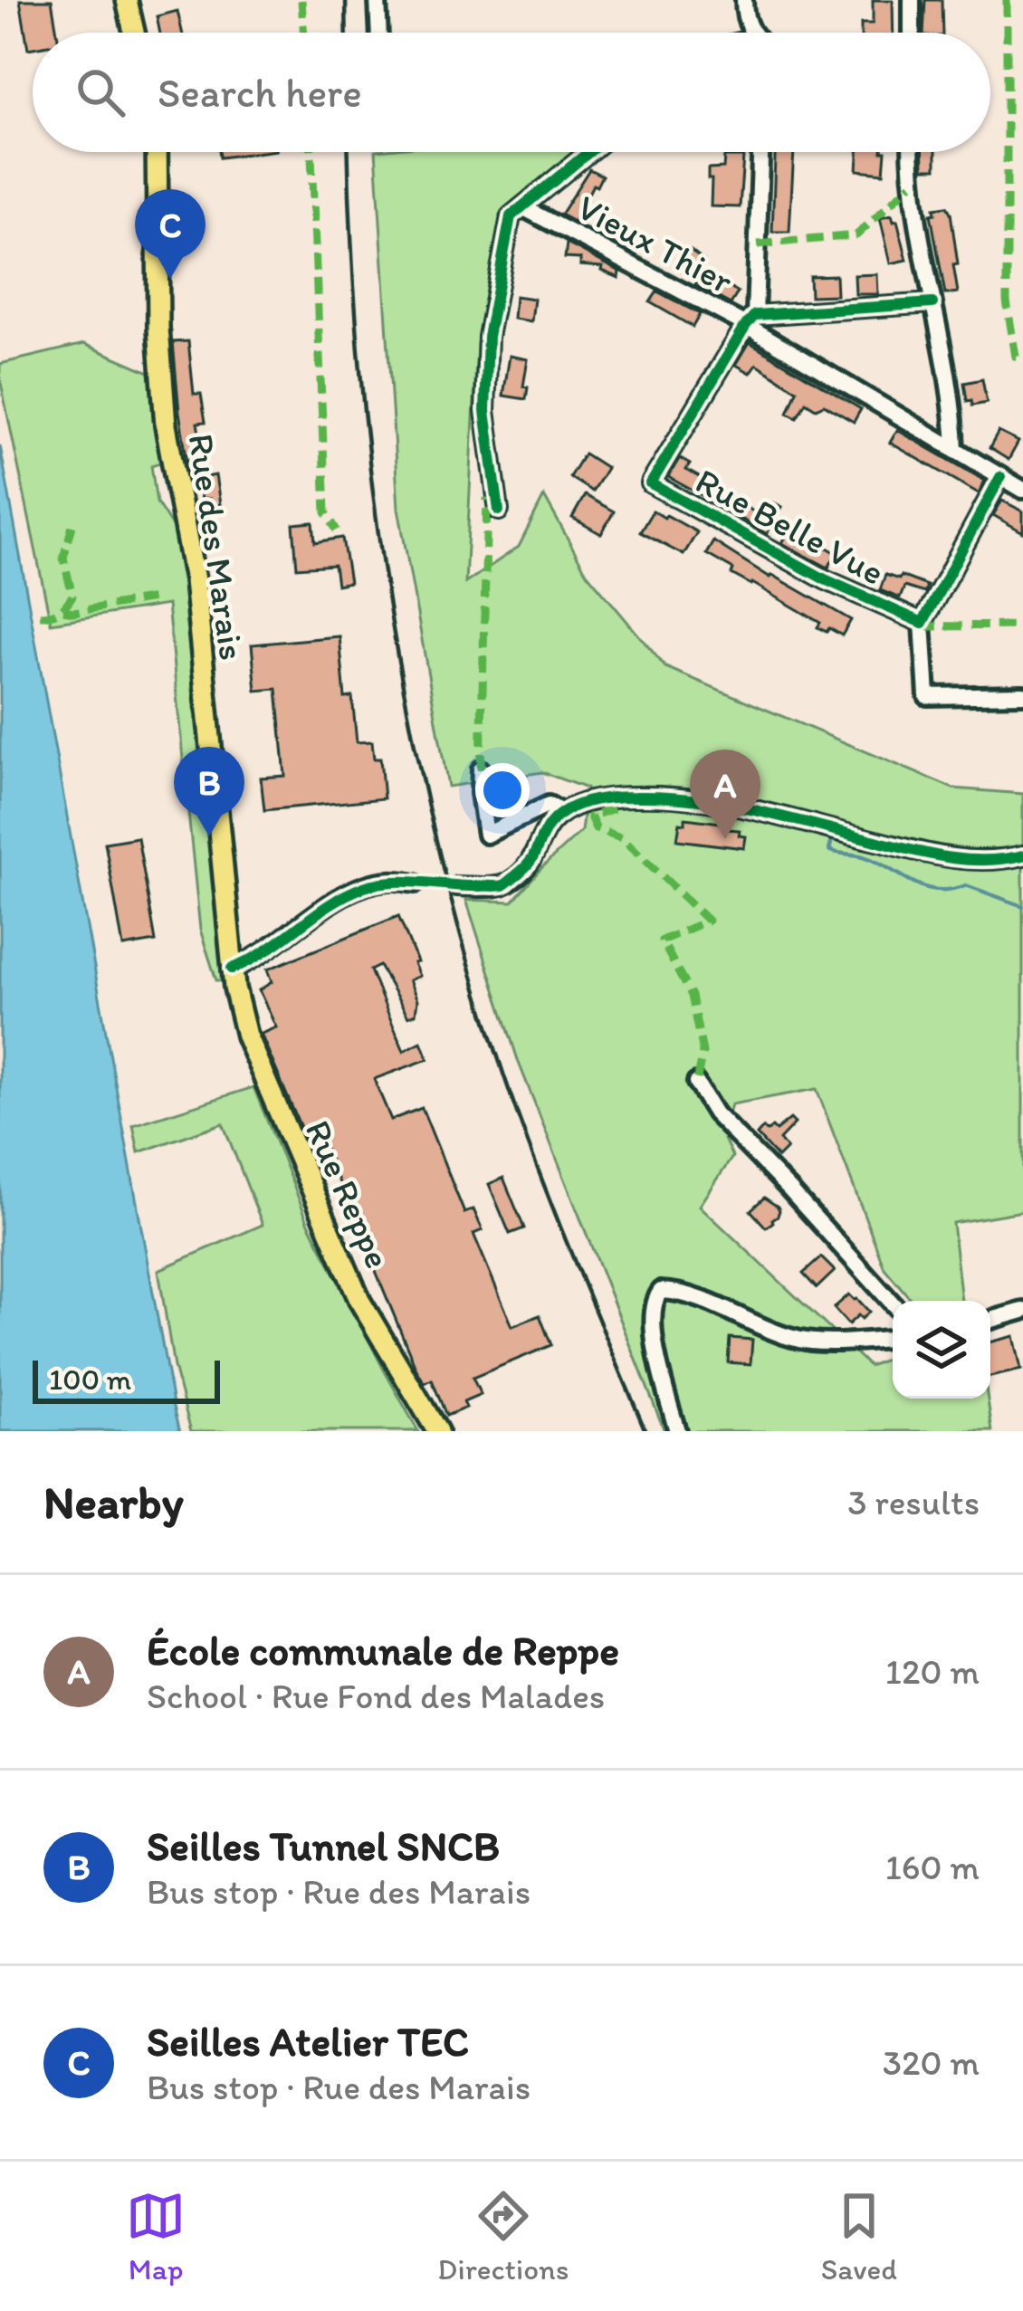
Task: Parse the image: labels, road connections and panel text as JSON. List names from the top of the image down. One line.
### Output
{"streets":{"main road":["Rue des Marais","Rue Reppe"],"street":["Vieux Thier","Rue Belle Vue"]},"crossings":[["Vieux Thier","Rue Belle Vue"],["Rue des Marais","Rue Reppe"]],"scale_bar":"100 m","page":{"search":"Search here","pins":["C","B","A"],"scale":"100 m","heading":["Nearby","3 results"],"list":[{"mark":"A","name":"École communale de Reppe","note":"School · Rue Fond des Malades","value":"120 m"},{"mark":"B","name":"Seilles Tunnel SNCB","note":"Bus stop · Rue des Marais","value":"160 m"},{"mark":"C","name":"Seilles Atelier TEC","note":"Bus stop · Rue des Marais","value":"320 m"}],"nav":["Map","Directions","Saved"]}}
